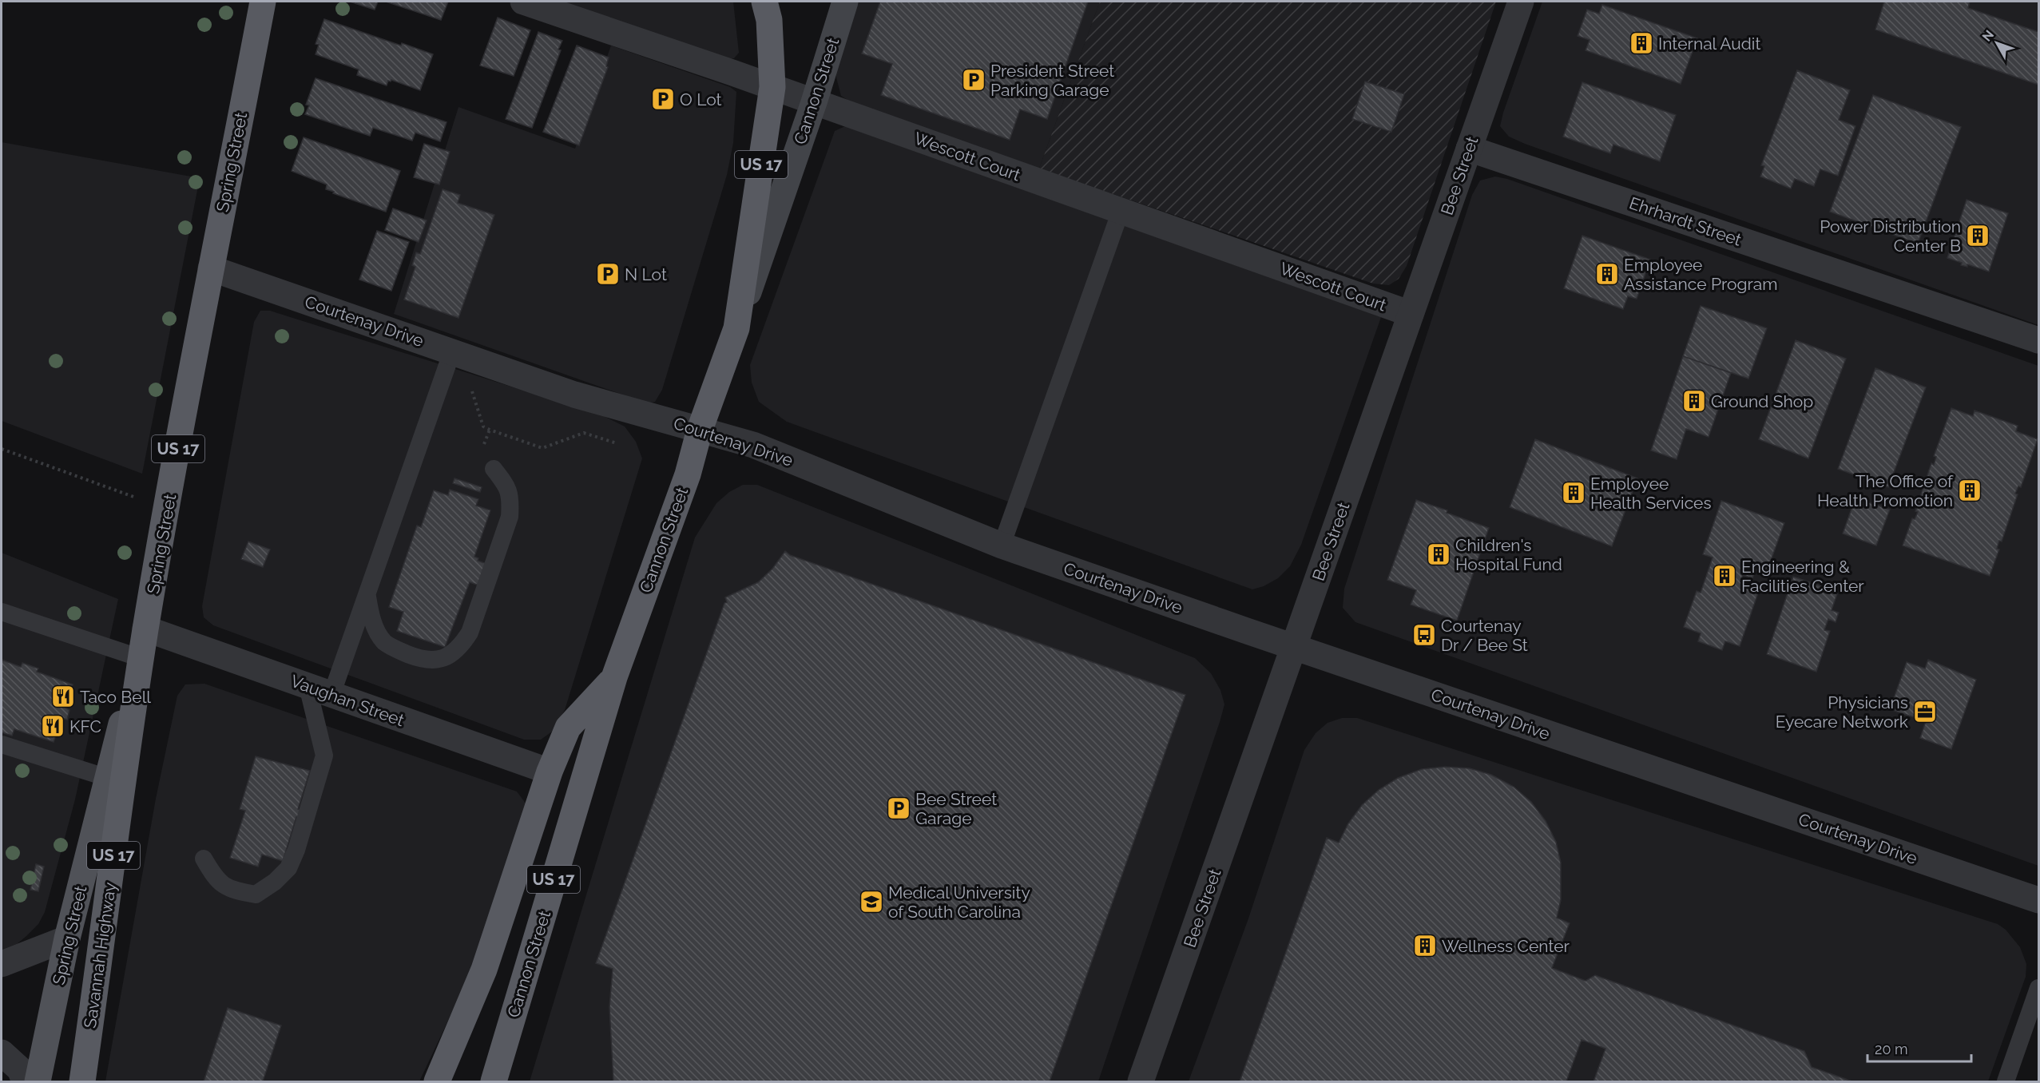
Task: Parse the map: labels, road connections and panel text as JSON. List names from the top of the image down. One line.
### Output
{"streets":{"highway":["Cannon Street","Spring Street","US 17","Savannah Highway"],"street":["Wescott Court","Bee Street","Ehrhardt Street","Courtenay Drive","Vaughan Street"]},"crossings":[["Cannon Street","Wescott Court"],["Cannon Street","US 17"],["Cannon Street","Courtenay Drive"],["Wescott Court","US 17"],["Wescott Court","Bee Street"],["Spring Street","Courtenay Drive"],["Spring Street","Vaughan Street"],["Spring Street","Savannah Highway"],["Bee Street","Ehrhardt Street"],["Bee Street","Courtenay Drive"],["Vaughan Street","Savannah Highway"]],"places":{"building":["Internal Audit","Power Distribution Center B","Employee Assistance Program","Ground Shop","The Office of Health Promotion","Employee Health Services","Children's Hospital Fund","Engineering & Facilities Center","Wellness Center"],"parking":["President Street Parking Garage","O Lot","N Lot","Bee Street Garage"],"bus stop":["Courtenay Dr / Bee St"],"restaurant":["Taco Bell","KFC"],"office":["Physicians Eyecare Network"],"school or university":["Medical University of South Carolina"]},"scale_bar":"20 m","north":"top left"}
